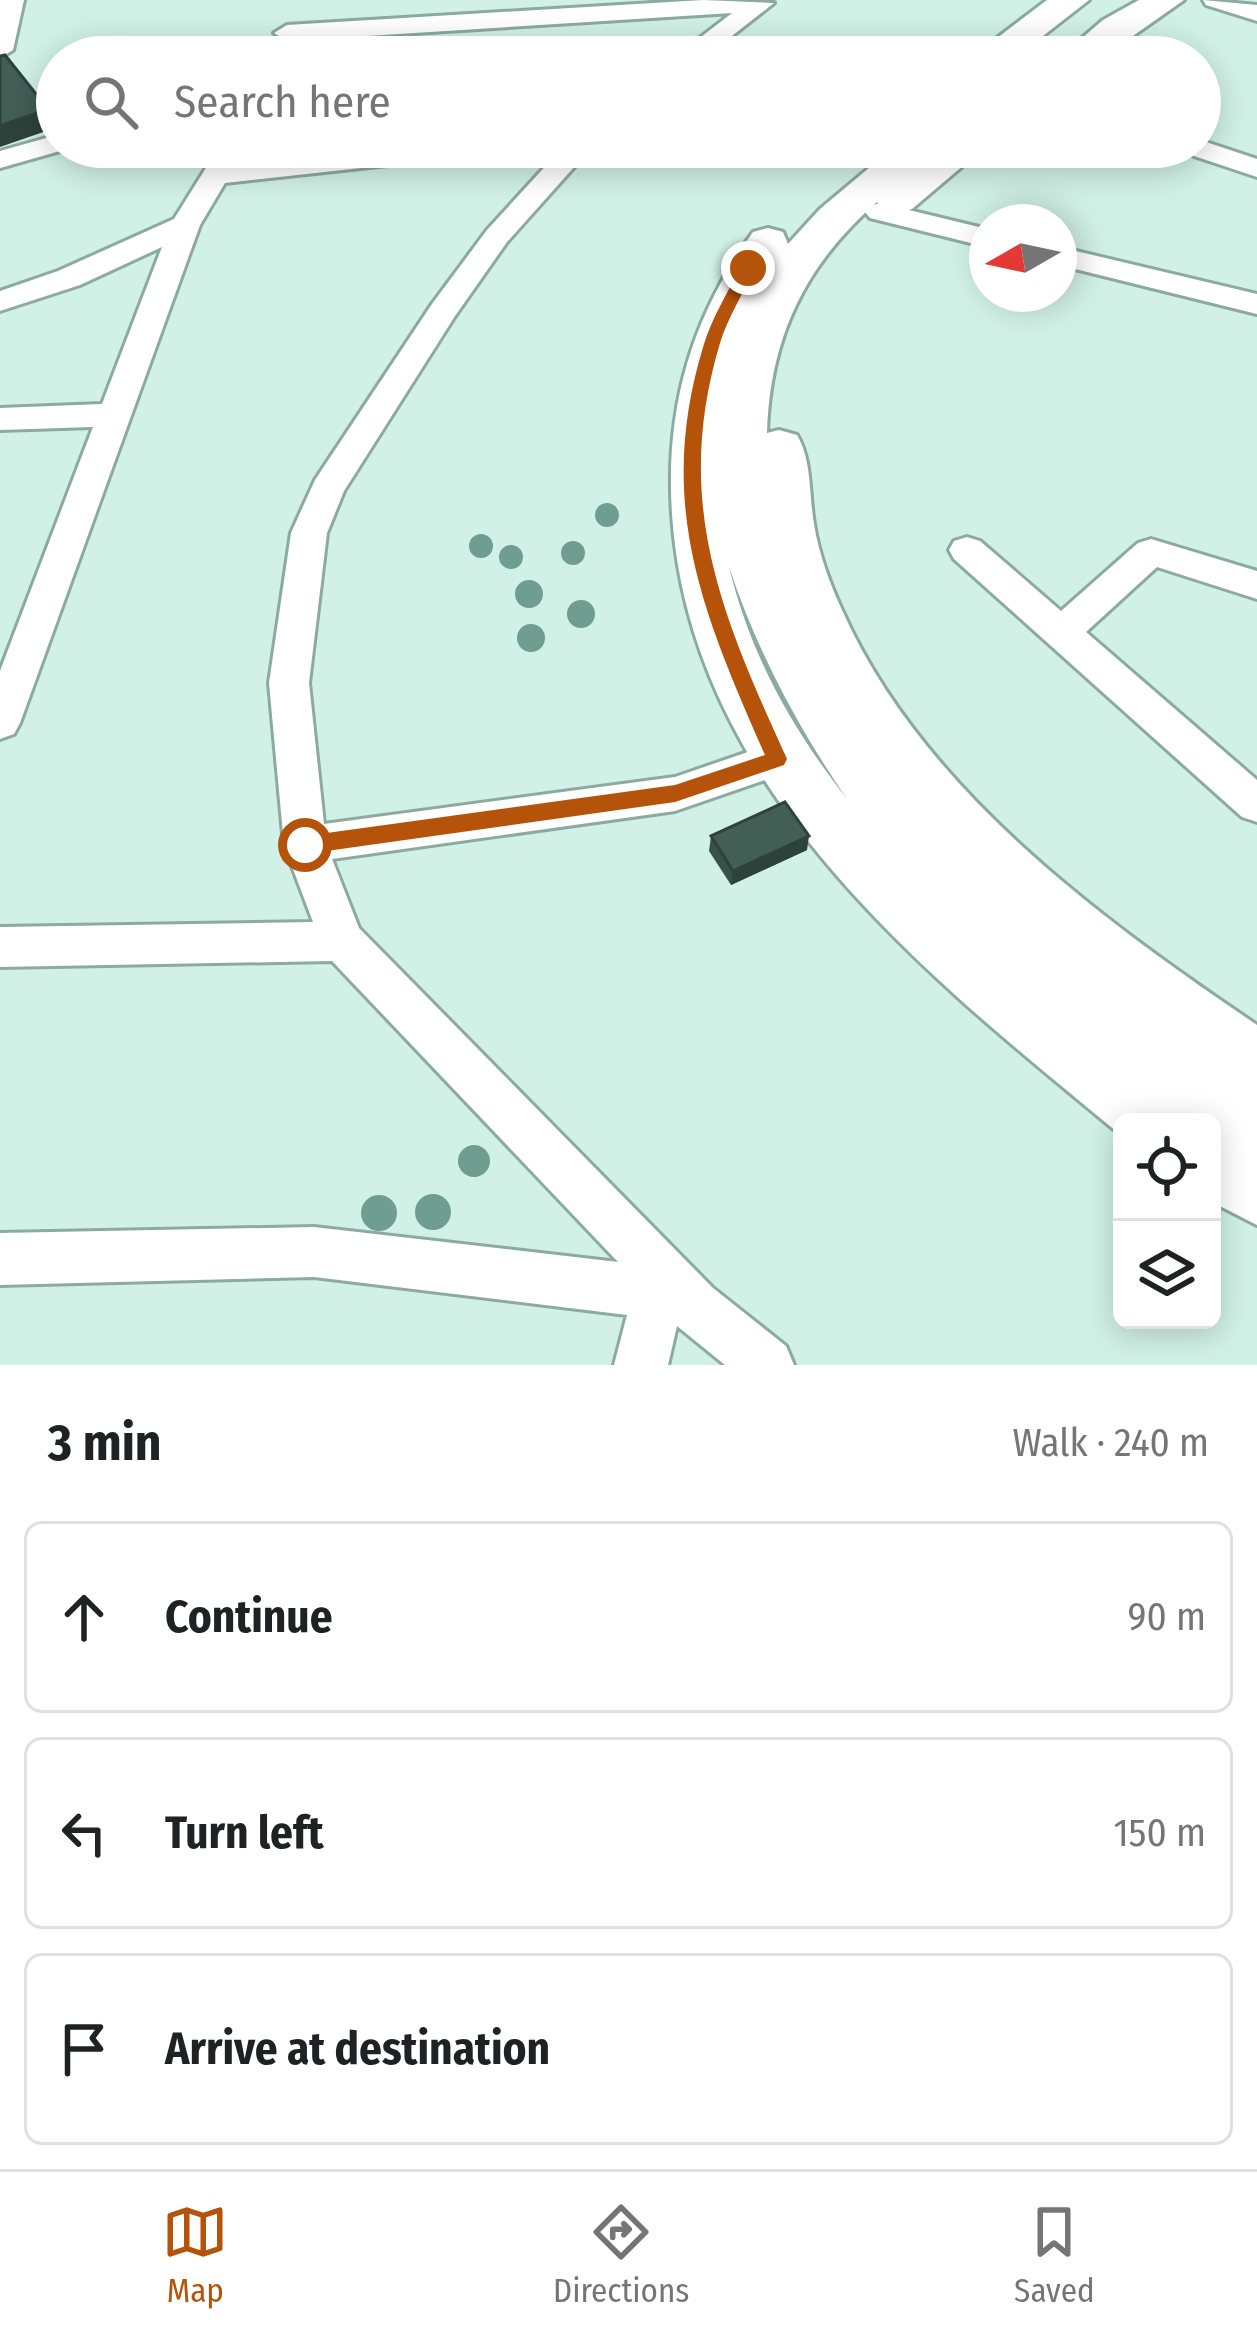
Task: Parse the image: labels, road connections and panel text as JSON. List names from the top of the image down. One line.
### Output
{"north":"left","page":{"search":"Search here","heading":["3 min","Walk · 240 m"],"list":[["Continue","90 m"],["Turn left","150 m"],"Arrive at destination"],"nav":["Map","Directions","Saved"]}}
